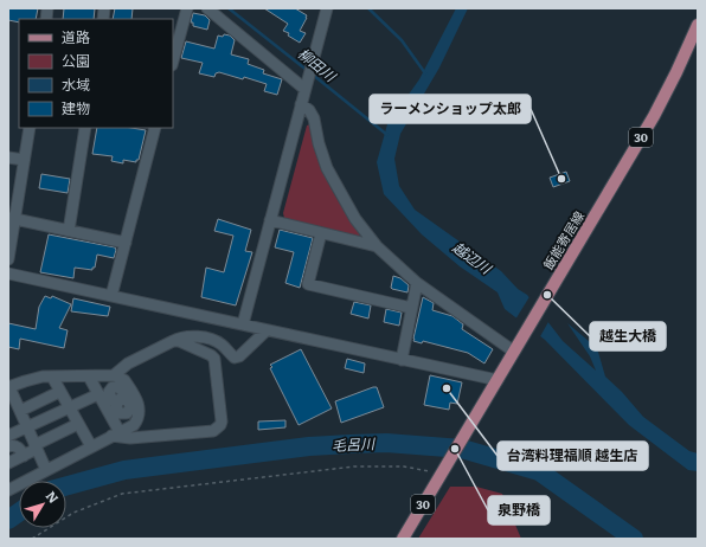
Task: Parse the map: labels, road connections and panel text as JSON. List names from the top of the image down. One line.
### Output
{"streets":{"main road":["30","飯能寄居線"]},"water":["柳田川","越辺川","毛呂川"],"places":["ラーメンショップ太郎","越生大橋","台湾料理福順 越生店","泉野橋"],"legend":["道路","公園","水域","建物"],"north":"top right"}
